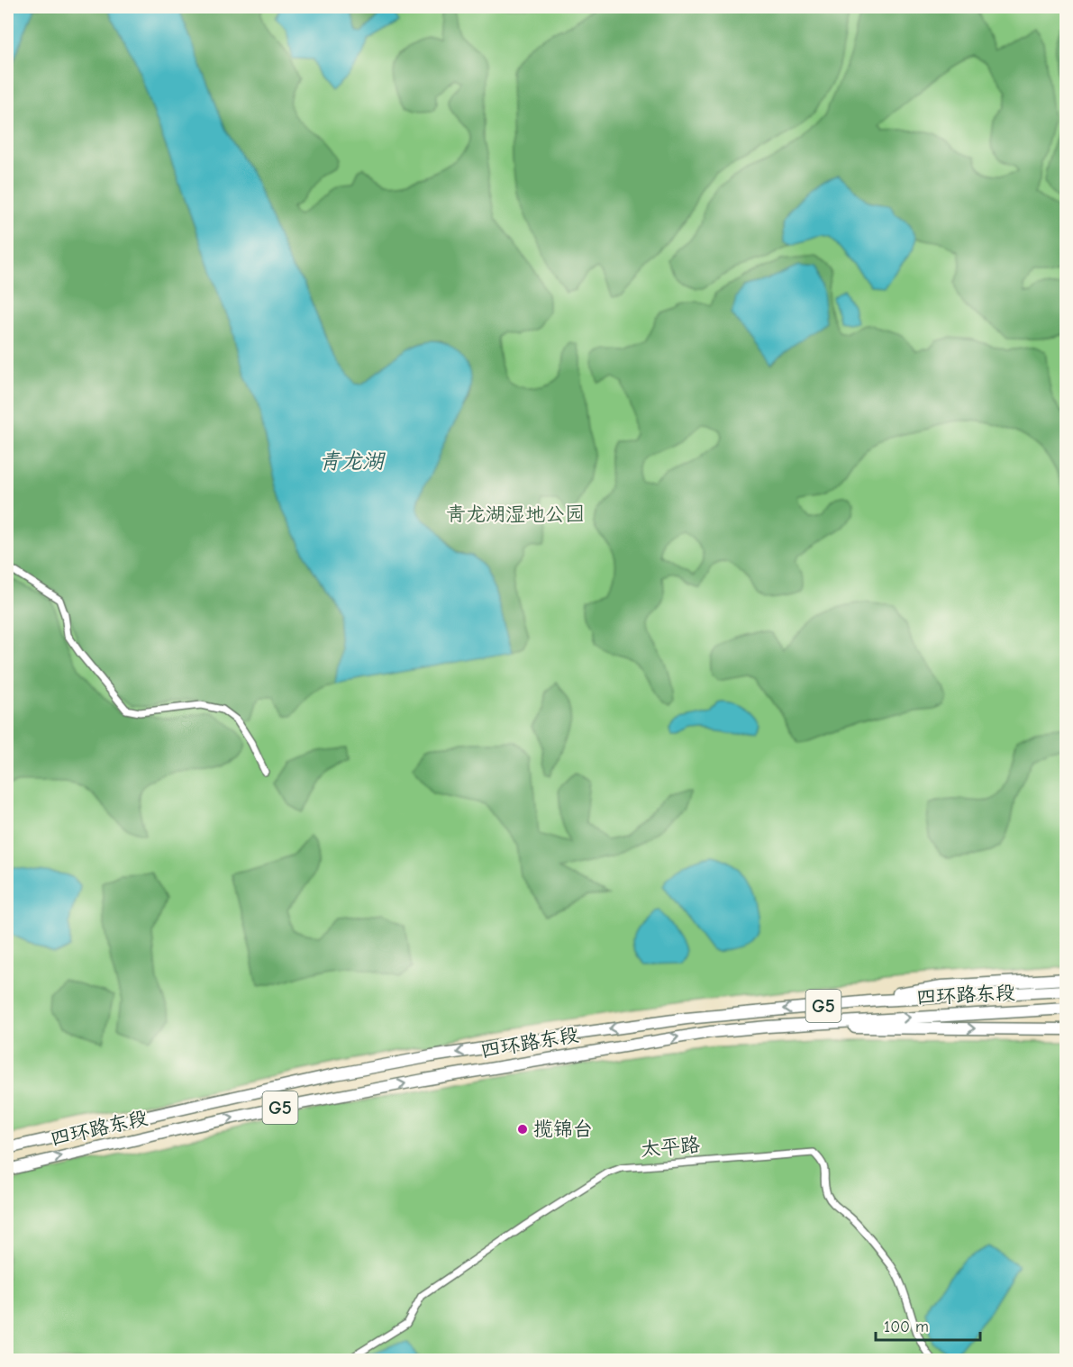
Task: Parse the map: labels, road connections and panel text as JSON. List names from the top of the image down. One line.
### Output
{"streets":{"highway":["四环路东段","G5"],"street":["太平路"]},"water":["青龙湖"],"parks":["青龙湖湿地公园"],"places":["揽锦台"],"scale_bar":"100 m"}
